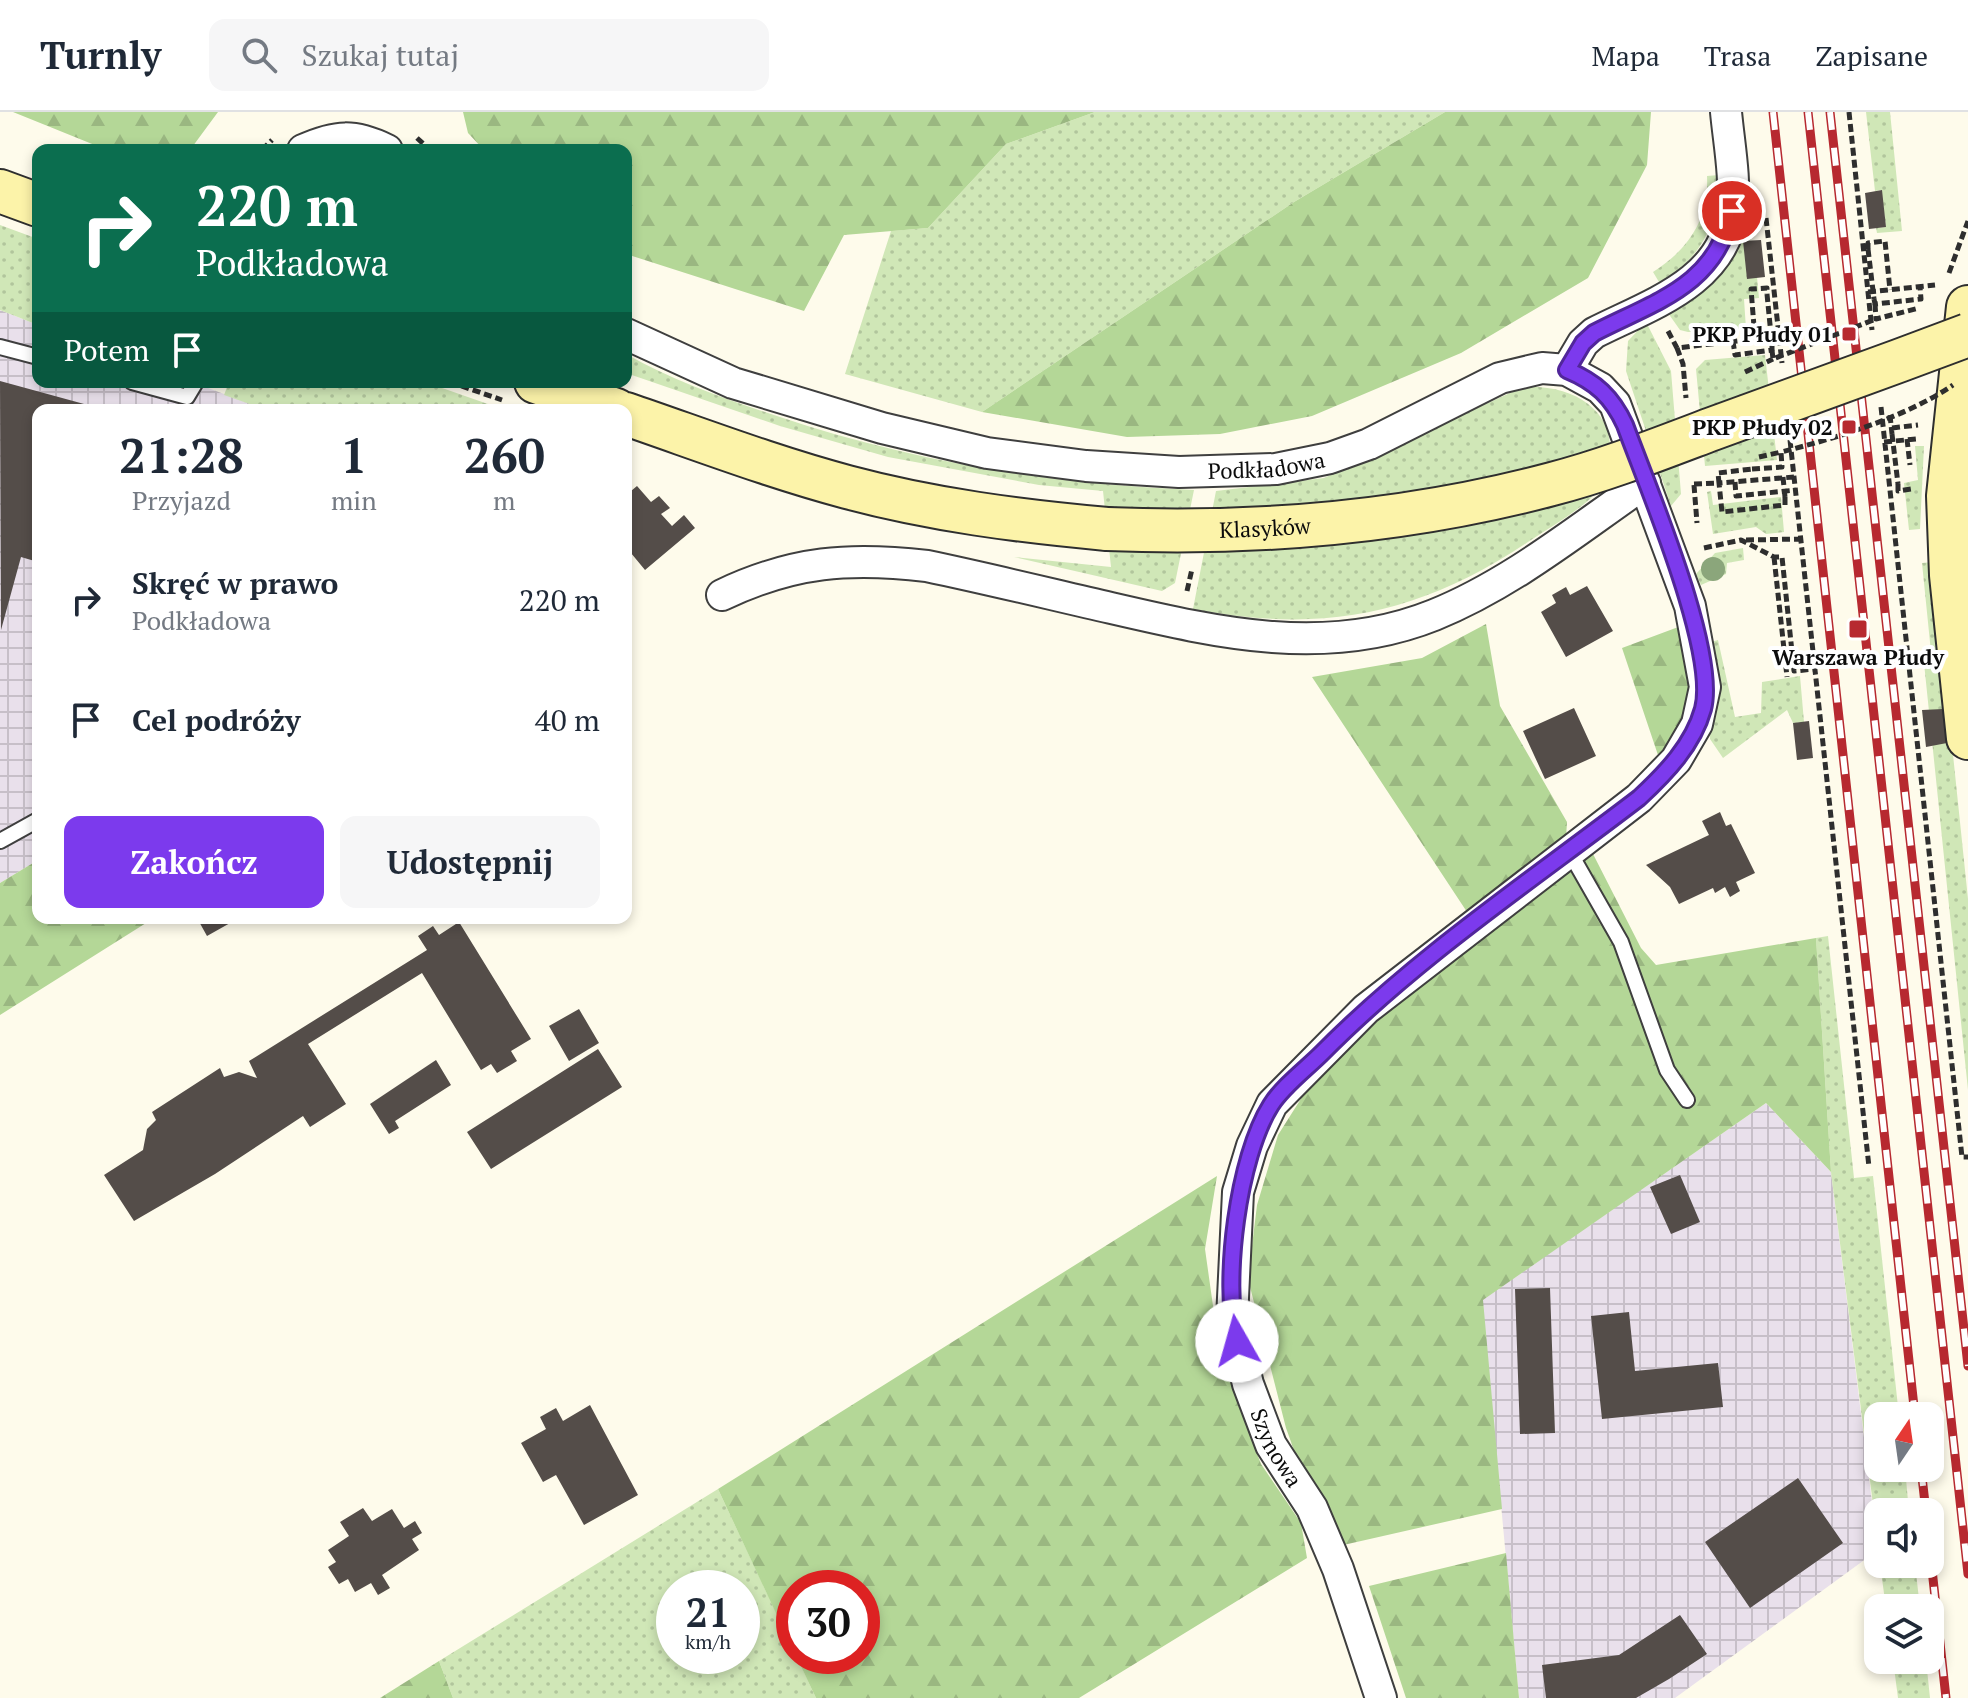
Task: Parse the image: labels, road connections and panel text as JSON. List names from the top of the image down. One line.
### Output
{"streets":{"street":["Podkładowa","Klasyków","Szynowa"]},"crossings":[["Podkładowa","Szynowa"]],"places":{"transit":["PKP Płudy 01","PKP Płudy 02","Warszawa Płudy"]},"north":"top","page":{"header":"Turnly","search":"Szukaj tutaj","nav":["Mapa","Trasa","Zapisane"],"turn":["220 m","Podkładowa"],"then":"Potem","eta":["21:28","Przyjazd","1","min","260","m"],"list":[{"name":"Skręć w prawo","note":"Podkładowa","value":"220 m"},{"name":"Cel podróży","value":"40 m"}],"buttons":["Zakończ","Udostępnij"],"speed":"21 km/h","limit":"30"}}
